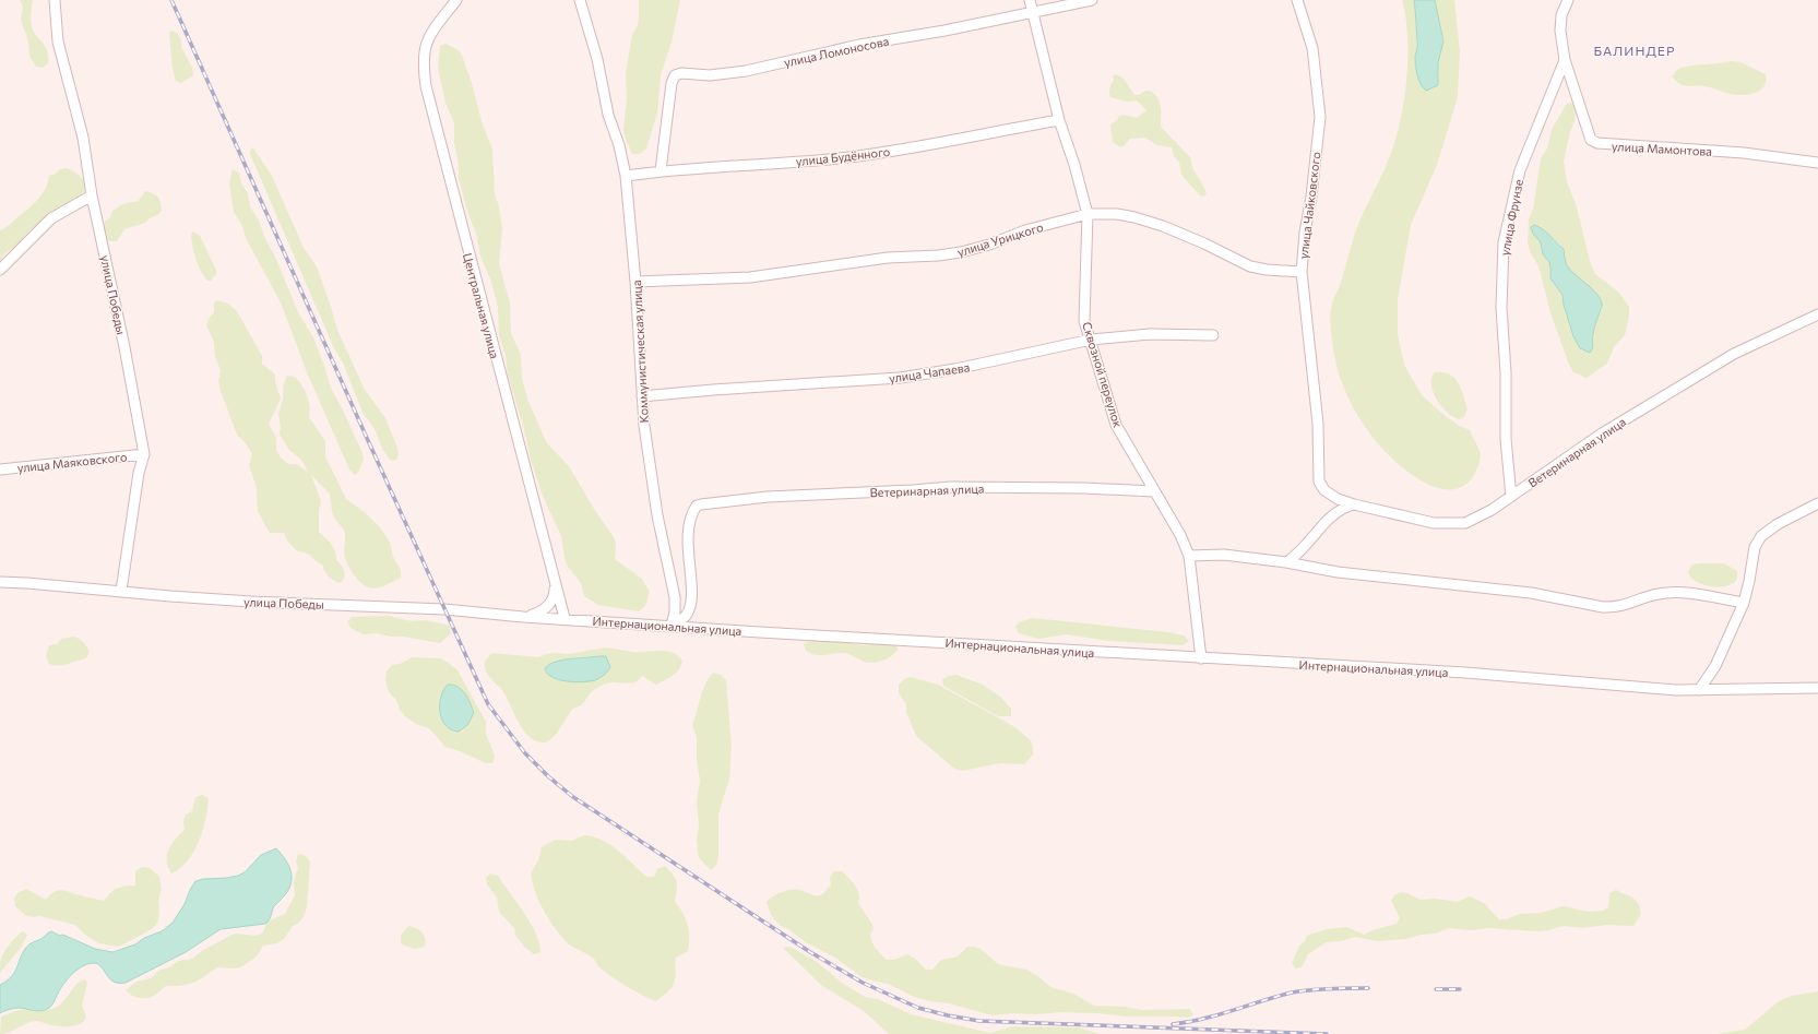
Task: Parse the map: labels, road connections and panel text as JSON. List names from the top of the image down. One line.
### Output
{"streets":{"street":["улица Ломоносова","улица Мамонтова","улица Будённого","улица Чайковского","улица Фрунзе","улица Урицкого","улица Победы","Центральная улица","Коммунистическая улица","улица Чапаева","Сквозной переулок","Ветеринарная улица","улица Маяковского","Интернациональная улица"]},"crossings":[["улица Ломоносова","улица Будённого"],["улица Ломоносова","Сквозной переулок"],["улица Мамонтова","улица Фрунзе"],["улица Будённого","Коммунистическая улица"],["улица Будённого","Сквозной переулок"],["улица Чайковского","улица Урицкого"],["улица Чайковского","Ветеринарная улица"],["улица Фрунзе","Ветеринарная улица"],["улица Урицкого","Коммунистическая улица"],["улица Урицкого","Сквозной переулок"],["улица Победы","улица Маяковского"],["улица Победы","Интернациональная улица"],["Центральная улица","Интернациональная улица"],["Коммунистическая улица","улица Чапаева"],["Коммунистическая улица","Ветеринарная улица"],["Коммунистическая улица","Интернациональная улица"],["улица Чапаева","Сквозной переулок"],["Сквозной переулок","Ветеринарная улица"],["Сквозной переулок","Интернациональная улица"],["Ветеринарная улица","Интернациональная улица"]],"districts":["БАЛИНДЕР"]}
